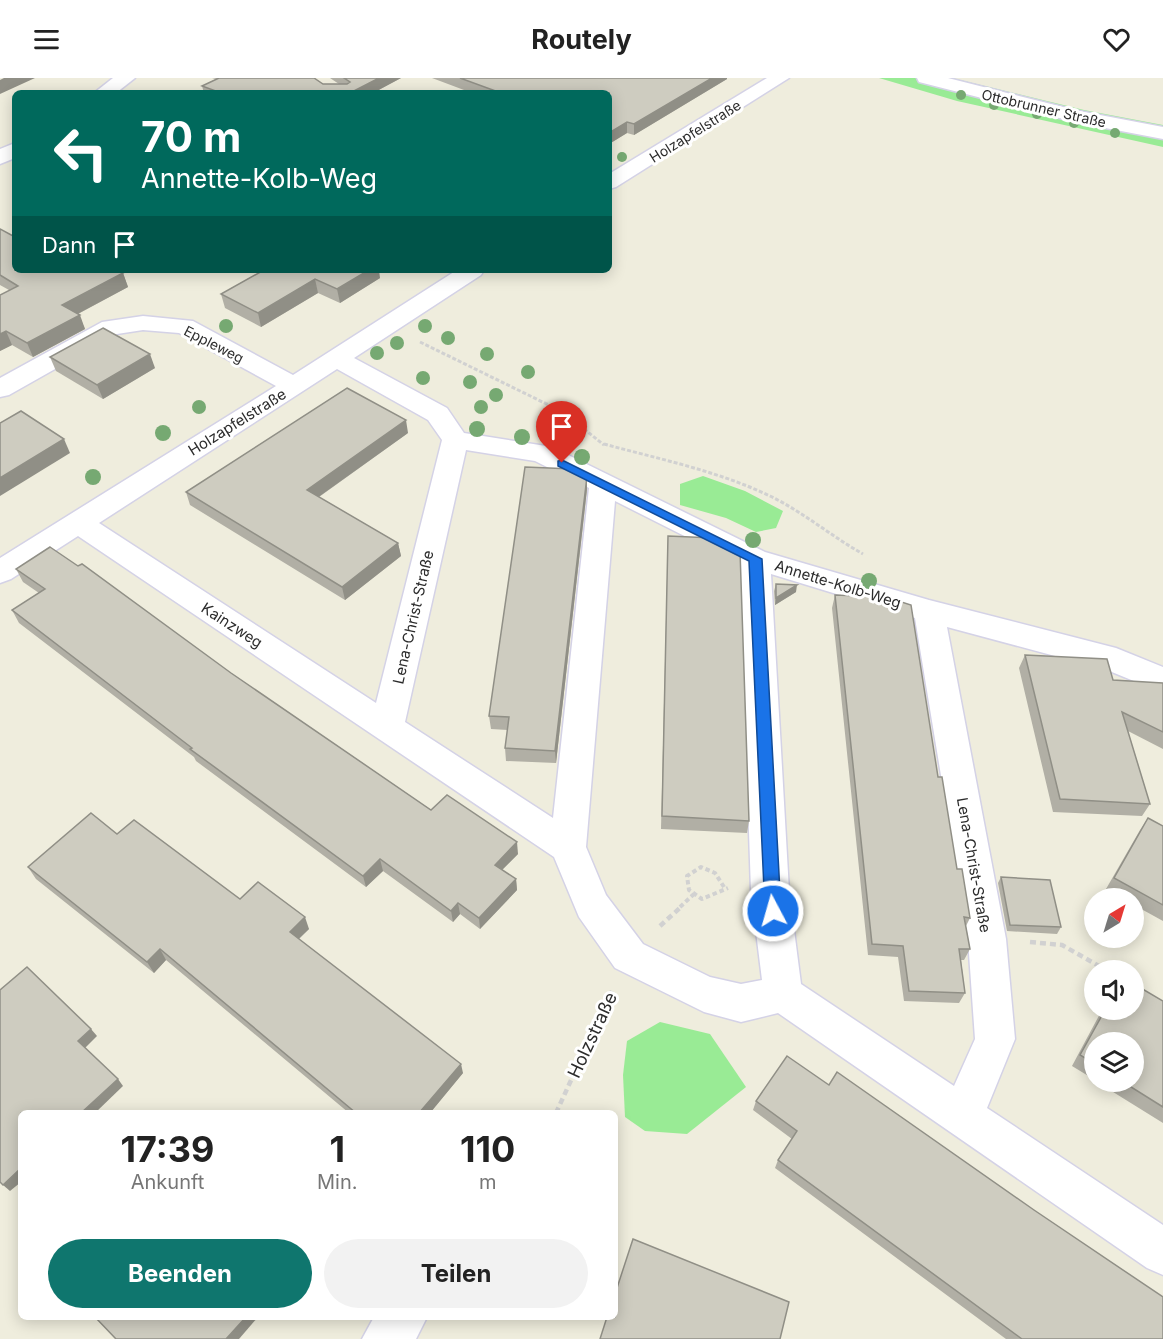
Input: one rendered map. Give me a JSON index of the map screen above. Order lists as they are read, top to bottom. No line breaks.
{"streets":{"street":["Ottobrunner Straße","Holzapfelstraße","Eppleweg","Annette-Kolb-Weg","Lena-Christ-Straße","Kainzweg"],"path":["Holzstraße"]},"crossings":[["Holzapfelstraße","Eppleweg"],["Holzapfelstraße","Kainzweg"],["Annette-Kolb-Weg","Lena-Christ-Straße"],["Lena-Christ-Straße","Kainzweg"]],"north":"top right","page":{"header":"Routely","turn":["70 m","Annette-Kolb-Weg"],"then":"Dann","eta":["17:39","Ankunft","1","Min.","110","m"],"buttons":["Beenden","Teilen"]}}
